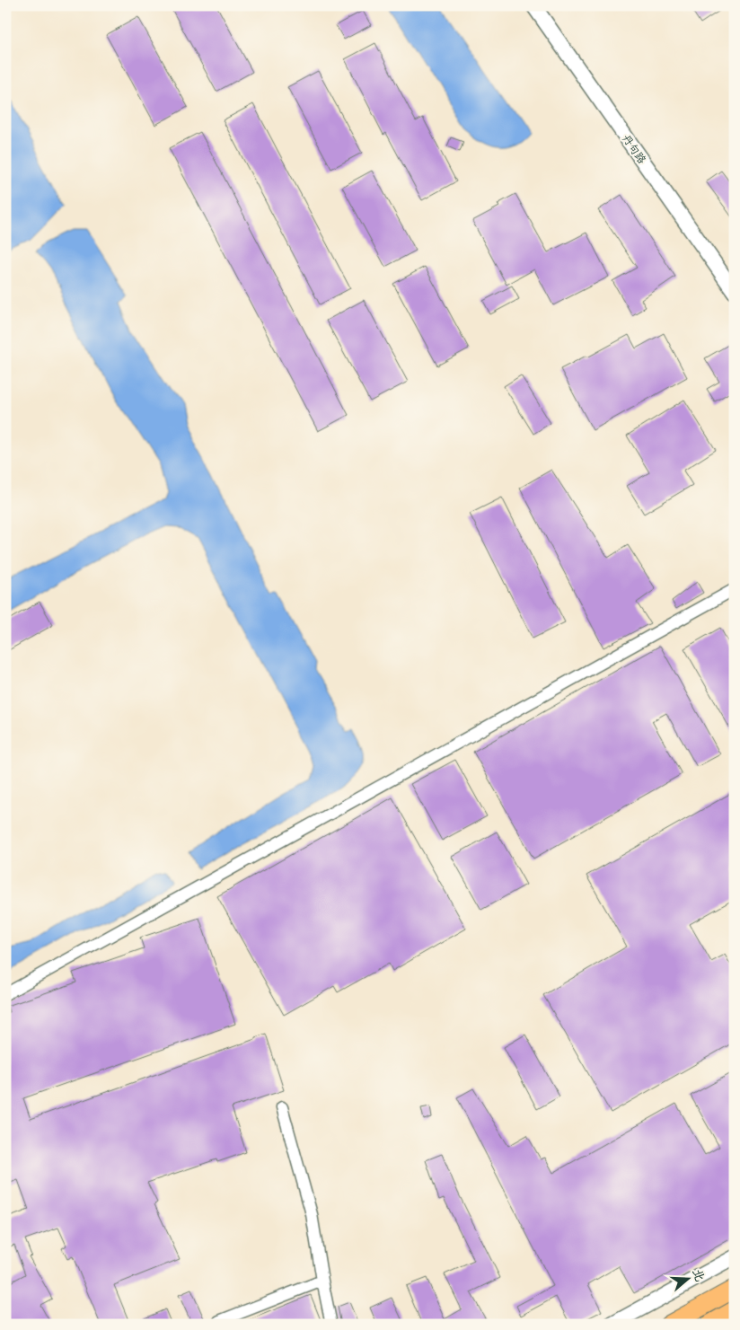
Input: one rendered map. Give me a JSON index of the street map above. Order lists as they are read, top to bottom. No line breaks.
{"streets":{"street":["丹句路"]},"north":"right"}
